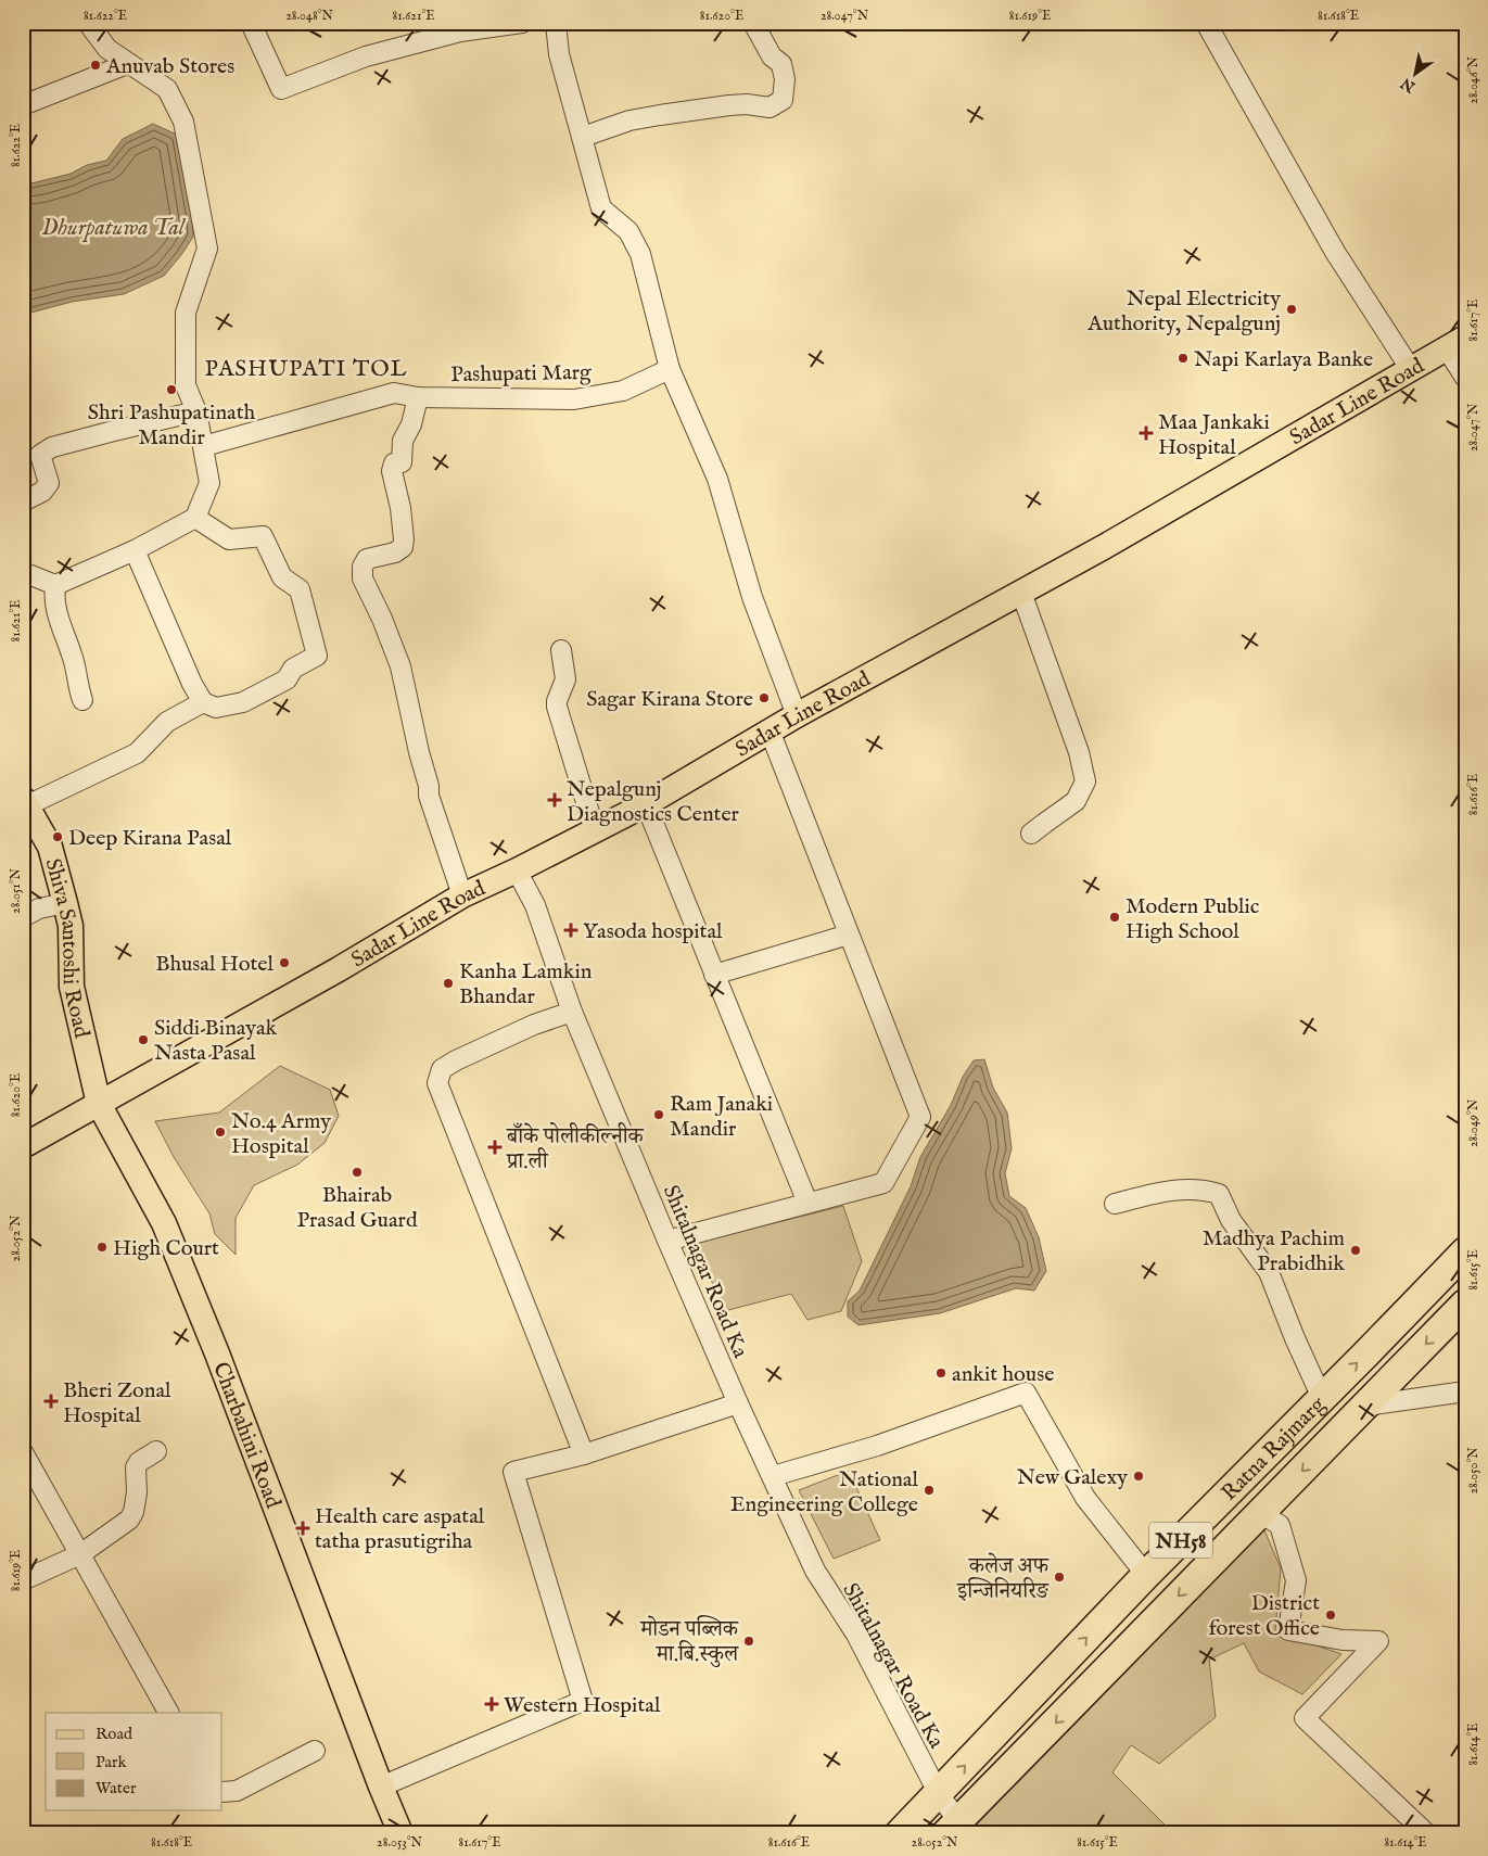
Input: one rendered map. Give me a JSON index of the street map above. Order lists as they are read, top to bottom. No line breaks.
{"streets":{"highway":["Ratna Rajmarg","NH58"],"main road":["Sadar Line Road","Shiva Santoshi Road","Charbahini Road"],"street":["Pashupati Marg","Shitalnagar Road Ka"]},"crossings":[["Sadar Line Road","Shiva Santoshi Road"],["Sadar Line Road","Shitalnagar Road Ka"],["Sadar Line Road","Charbahini Road"],["Shiva Santoshi Road","Charbahini Road"],["Shitalnagar Road Ka","Ratna Rajmarg"]],"districts":["PASHUPATI TOL"],"water":["Dhurpatuwa Tal"],"places":{"other":["Anuvab Stores","Nepal Electricity Authority, Nepalgunj","Napi Karlaya Banke","Shri Pashupatinath Mandir","Sagar Kirana Store","Deep Kirana Pasal","Modern Public High School","Bhusal Hotel","Kanha Lamkin Bhandar","Siddi Binayak Nasta Pasal","Ram Janaki Mandir","No.4 Army Hospital","Bhairab Prasad Guard","High Court","Madhya Pachim Prabidhik","ankit house","New Galexy","National Engineering College","कलेज अफ इन्जिनियरिङ","District forest Office","माेडन पब्लिक मा.बि.स्कुल"],"health":["Maa Jankaki Hospital","Nepalgunj Diagnostics Center","Yasoda hospital","बाँके पोलीकील्नीक प्रा.ली","Bheri Zonal Hospital","Health care aspatal tatha prasutigriha","Western Hospital"]},"legend":["Road","Park","Water"],"north":"bottom left","coordinates":["81.622°E","28.048°N","81.621°E","81.620°E","28.047°N","81.619°E","81.618°E","28.046°N","81.617°E","81.616°E","28.051°N","28.049°N","28.052°N","81.615°E","28.050°N","81.614°E","28.053°N"]}
